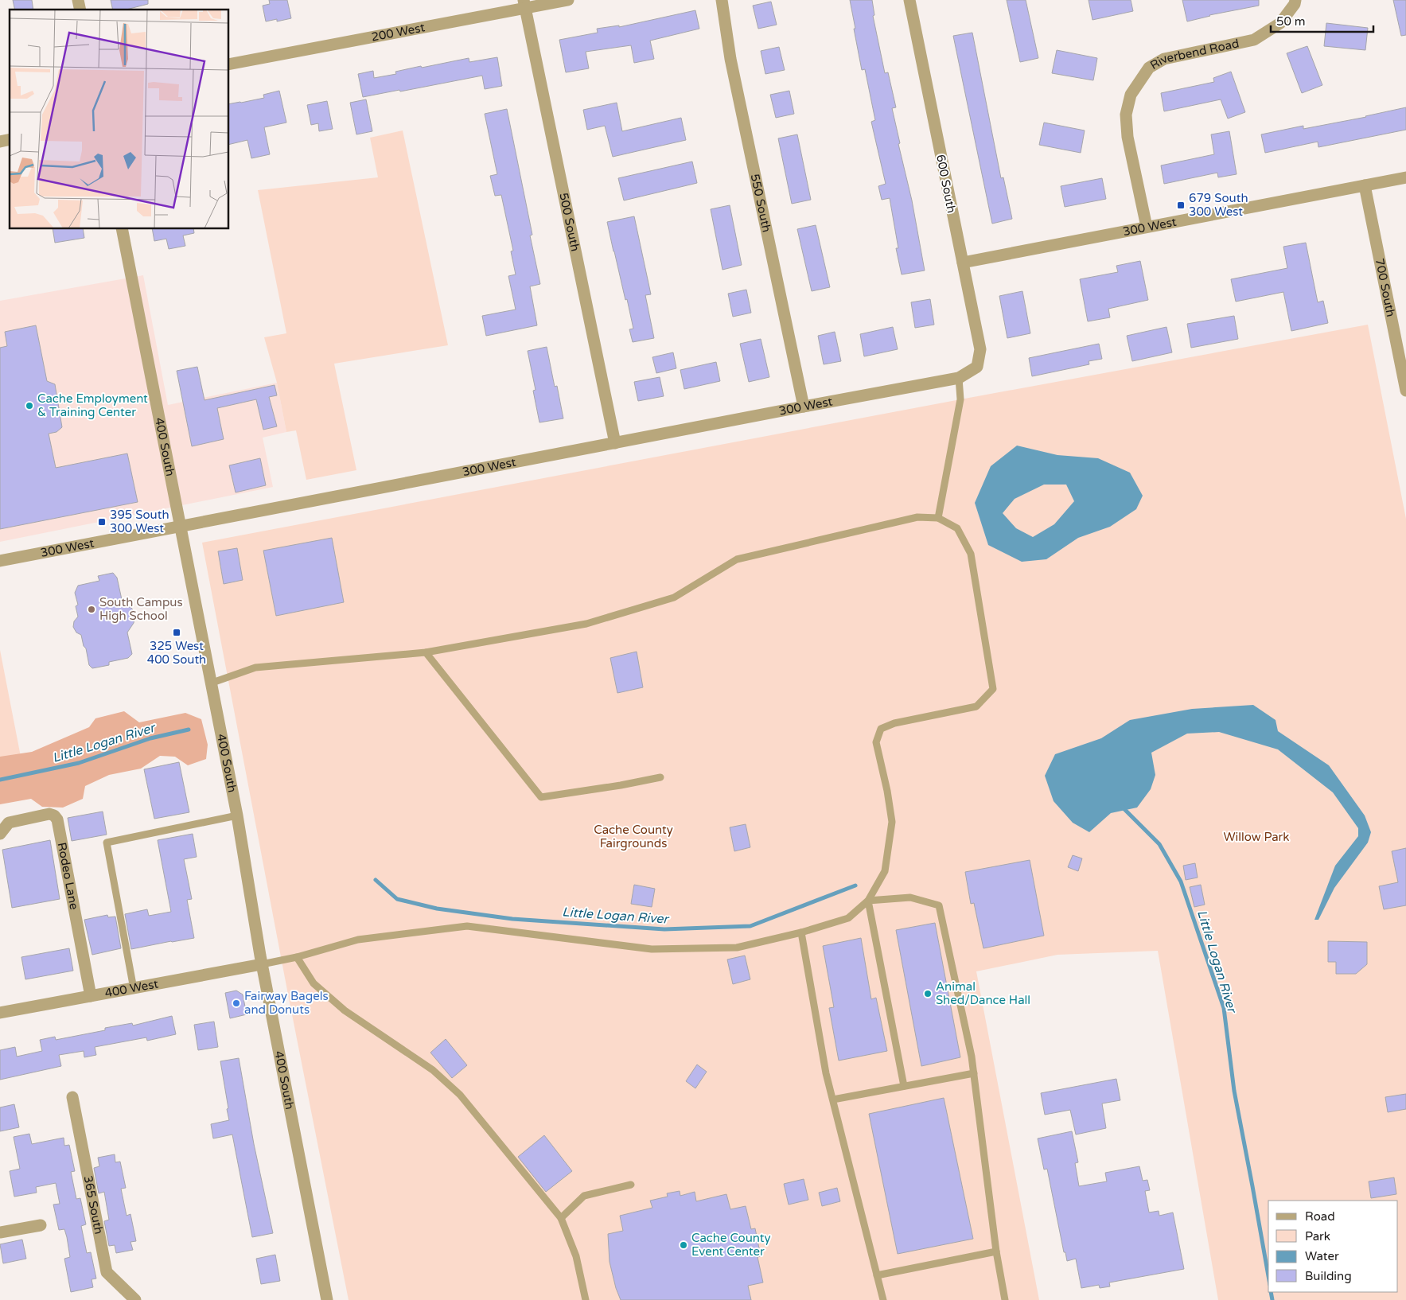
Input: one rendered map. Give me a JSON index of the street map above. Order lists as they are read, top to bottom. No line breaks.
{"streets":{"street":["200 West","Riverbend Road","600 South","550 South","500 South","300 West","700 South","400 South","Rodeo Lane","400 West","365 South"]},"crossings":[["200 West","500 South"],["Riverbend Road","300 West"],["600 South","300 West"],["550 South","300 West"],["500 South","300 West"],["300 West","700 South"],["300 West","400 South"],["400 South","400 West"],["Rodeo Lane","400 West"]],"water":["Little Logan River"],"parks":["Cache County Fairgrounds","Willow Park"],"places":{"transit":["679 South 300 West","395 South 300 West","325 West 400 South"],"other":["Cache Employment & Training Center","South Campus High School","Animal Shed/Dance Hall","Fairway Bagels and Donuts","Cache County Event Center"]},"legend":["Road","Park","Water","Building"],"scale_bar":"50 m"}
